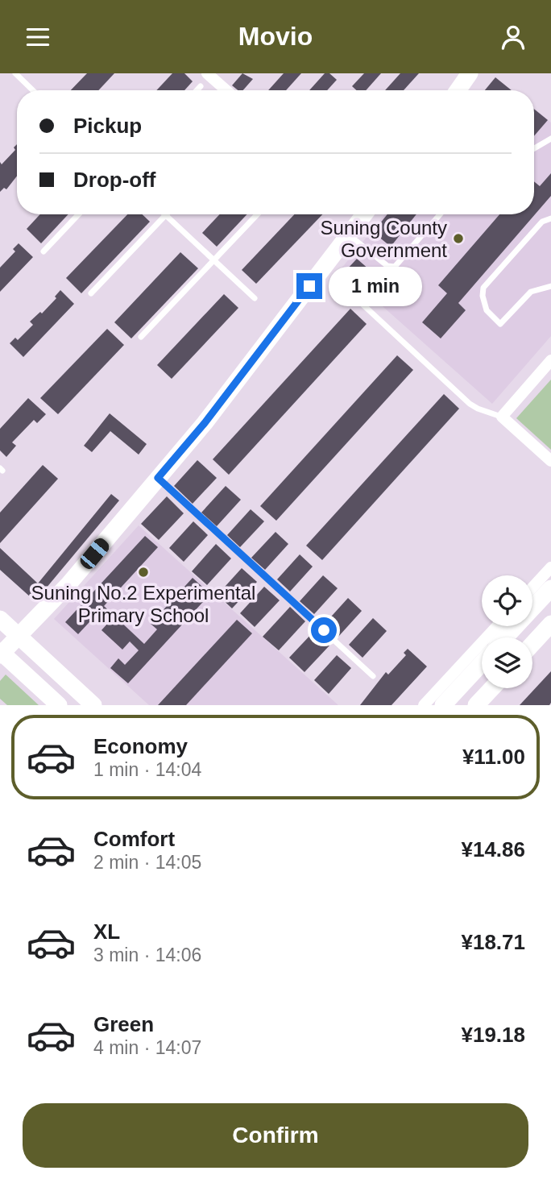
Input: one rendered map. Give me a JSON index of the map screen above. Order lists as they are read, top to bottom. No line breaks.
{"places":["Suning County Government","Suning No.2 Experimental Primary School"],"page":{"header":"Movio","banner":["Pickup","Drop-off"],"bubble":"1 min","list":[{"name":"Economy","note":"1 min · 14:04","value":"¥11.00"},{"name":"Comfort","note":"2 min · 14:05","value":"¥14.86"},{"name":"XL","note":"3 min · 14:06","value":"¥18.71"},{"name":"Green","note":"4 min · 14:07","value":"¥19.18"}],"buttons":"Confirm"}}
